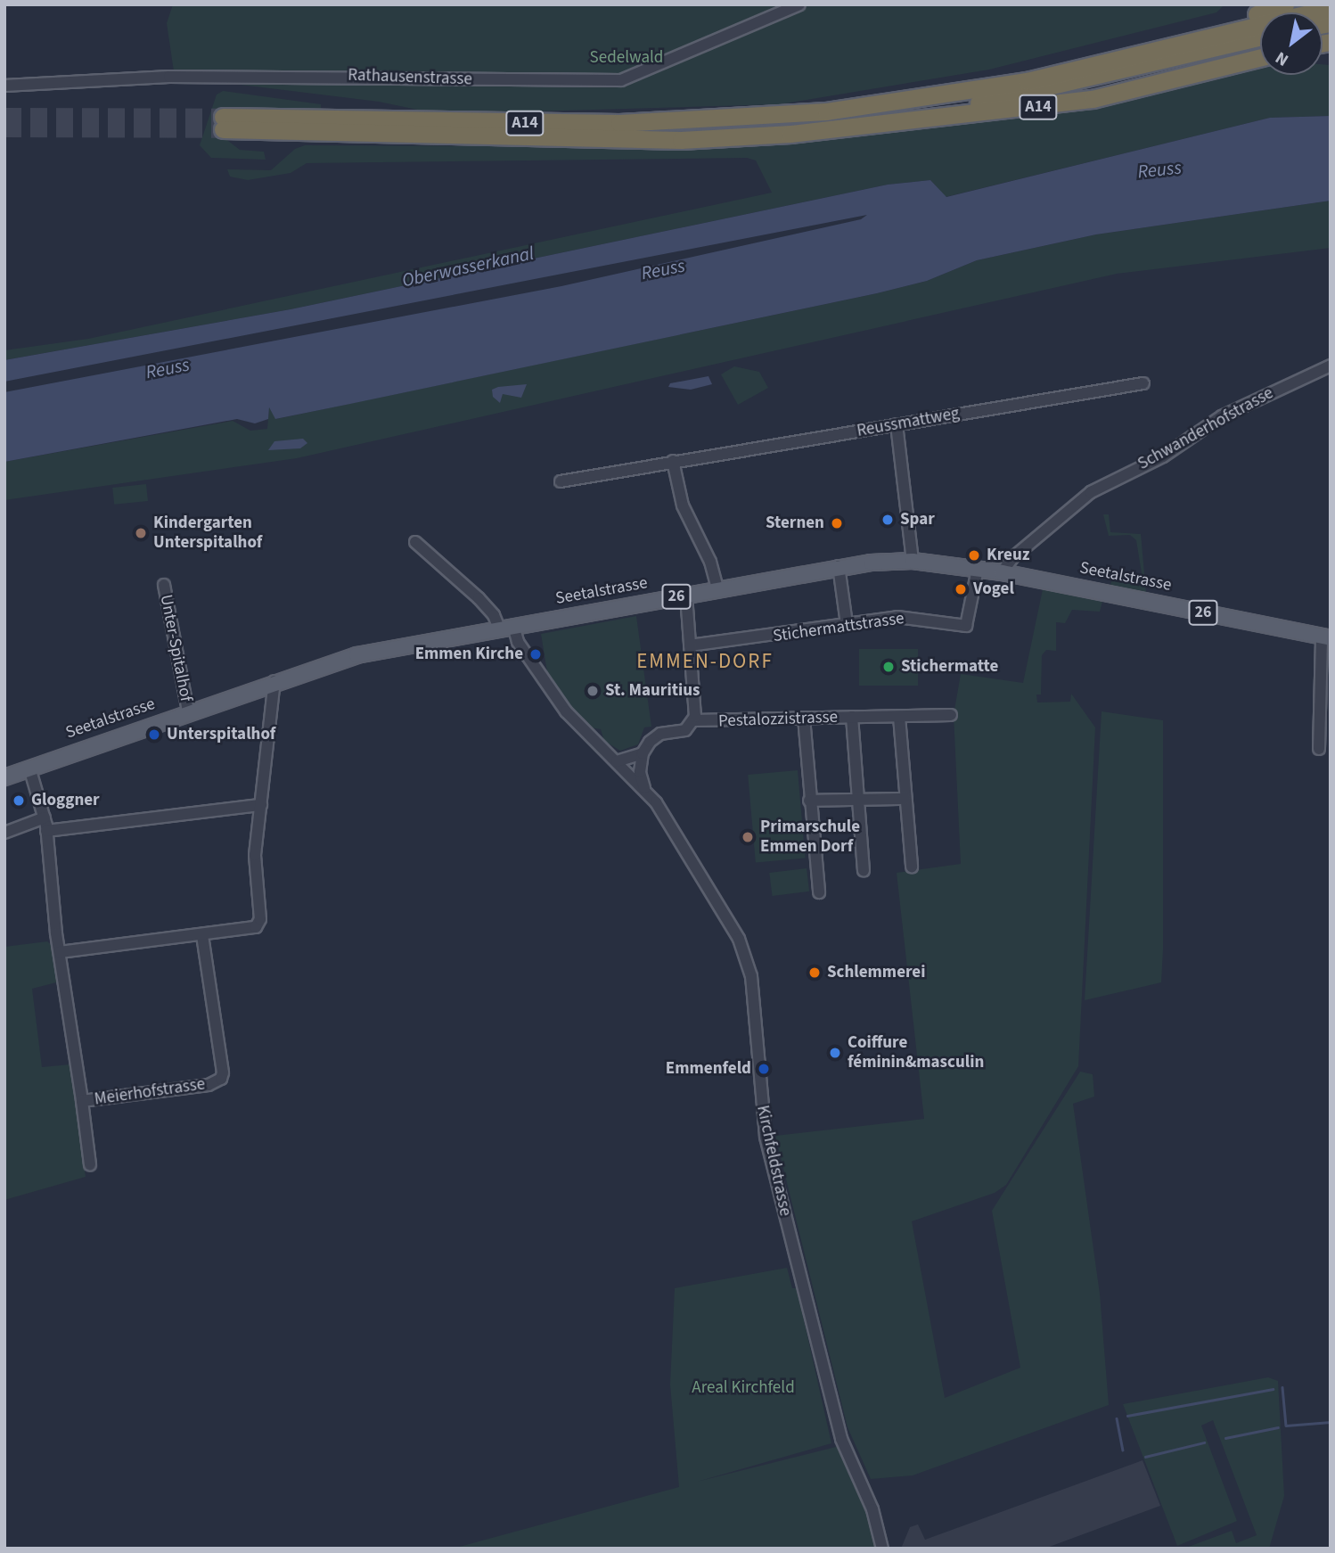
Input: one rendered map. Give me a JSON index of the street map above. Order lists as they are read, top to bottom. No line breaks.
{"streets":{"highway":["A14"],"main road":["Seetalstrasse","26"],"street":["Rathausenstrasse","Reussmattweg","Schwanderhofstrasse","Stichermattstrasse","Unter-Spitalhof","Pestalozzistrasse","Meierhofstrasse","Kirchfeldstrasse"]},"crossings":[["Schwanderhofstrasse","Seetalstrasse"],["Seetalstrasse","Stichermattstrasse"],["Seetalstrasse","Unter-Spitalhof"],["Seetalstrasse","Pestalozzistrasse"],["Seetalstrasse","Meierhofstrasse"],["Seetalstrasse","Kirchfeldstrasse"],["Stichermattstrasse","Pestalozzistrasse"]],"districts":["EMMEN-DORF"],"water":["Reuss","Oberwasserkanal"],"parks":["Sedelwald","Areal Kirchfeld"],"places":["Spar","Sternen","Kindergarten Unterspitalhof","Kreuz","Vogel","Emmen Kirche","Stichermatte","St. Mauritius","Unterspitalhof","Gloggner","Primarschule Emmen Dorf","Schlemmerei","Coiffure féminin&masculin","Emmenfeld"],"north":"bottom left"}
